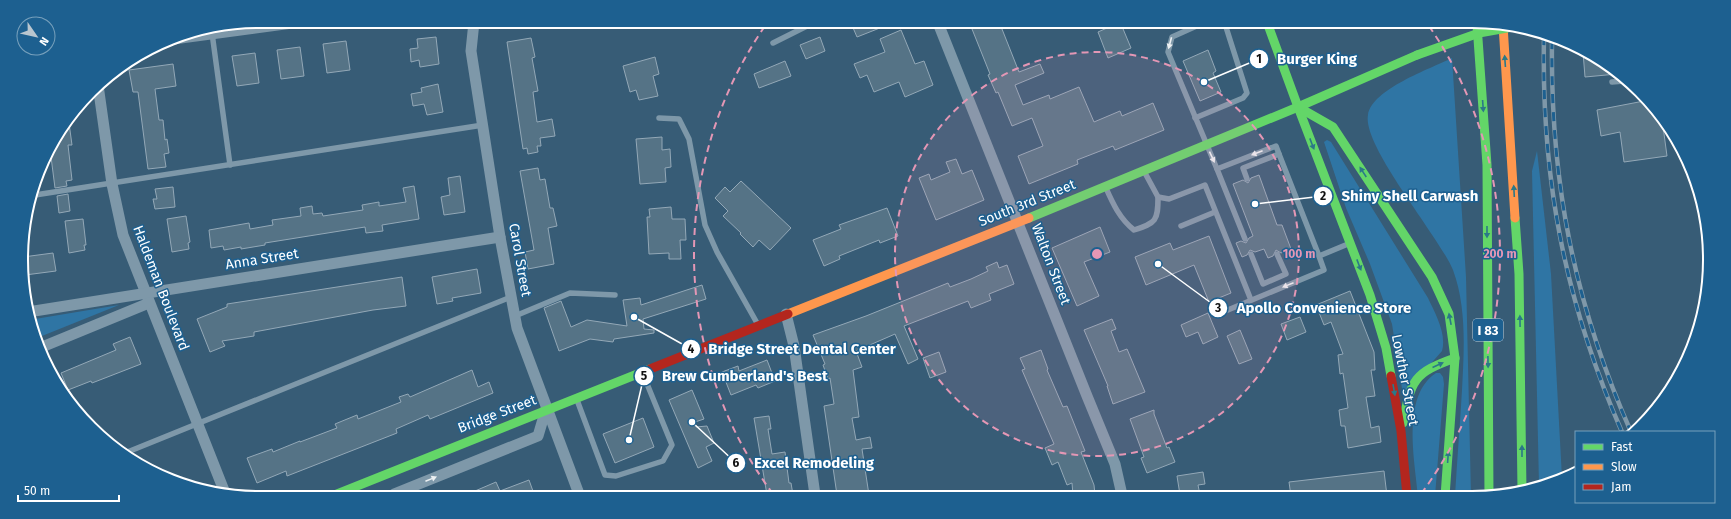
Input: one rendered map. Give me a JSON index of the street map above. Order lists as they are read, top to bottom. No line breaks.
{"streets":{"main road":["South 3rd Street","I 83","Lowther Street","Bridge Street"],"street":["Anna Street","Carol Street","Walton Street","Haldeman Boulevard"]},"crossings":[["South 3rd Street","Carol Street"],["South 3rd Street","Walton Street"],["South 3rd Street","Lowther Street"],["South 3rd Street","Bridge Street"],["Anna Street","Carol Street"],["Anna Street","Haldeman Boulevard"],["Carol Street","Bridge Street"]],"places":["Burger King","Shiny Shell Carwash","Apollo Convenience Store","Bridge Street Dental Center","Excel Remodeling","Brew Cumberland's Best"],"legend":["Fast","Slow","Jam"],"scale_bar":"50 m","north":"bottom right","rings":["100 m","200 m"]}
